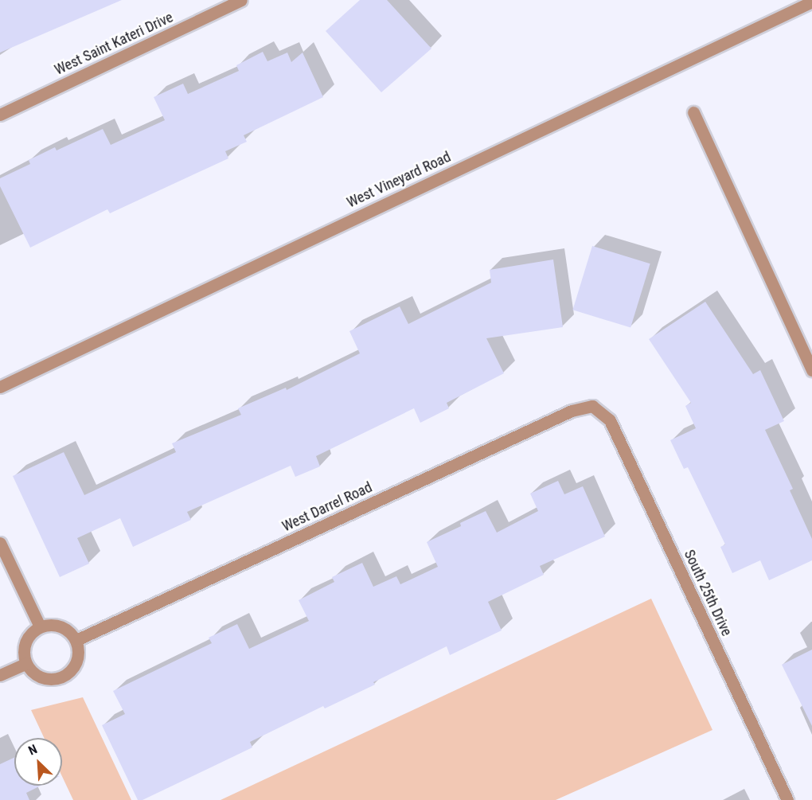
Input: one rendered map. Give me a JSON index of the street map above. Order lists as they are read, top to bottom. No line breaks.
{"streets":{"street":["West Saint Kateri Drive","West Vineyard Road","West Darrel Road","South 25th Drive"]},"crossings":[["West Darrel Road","South 25th Drive"]],"north":"top left"}
